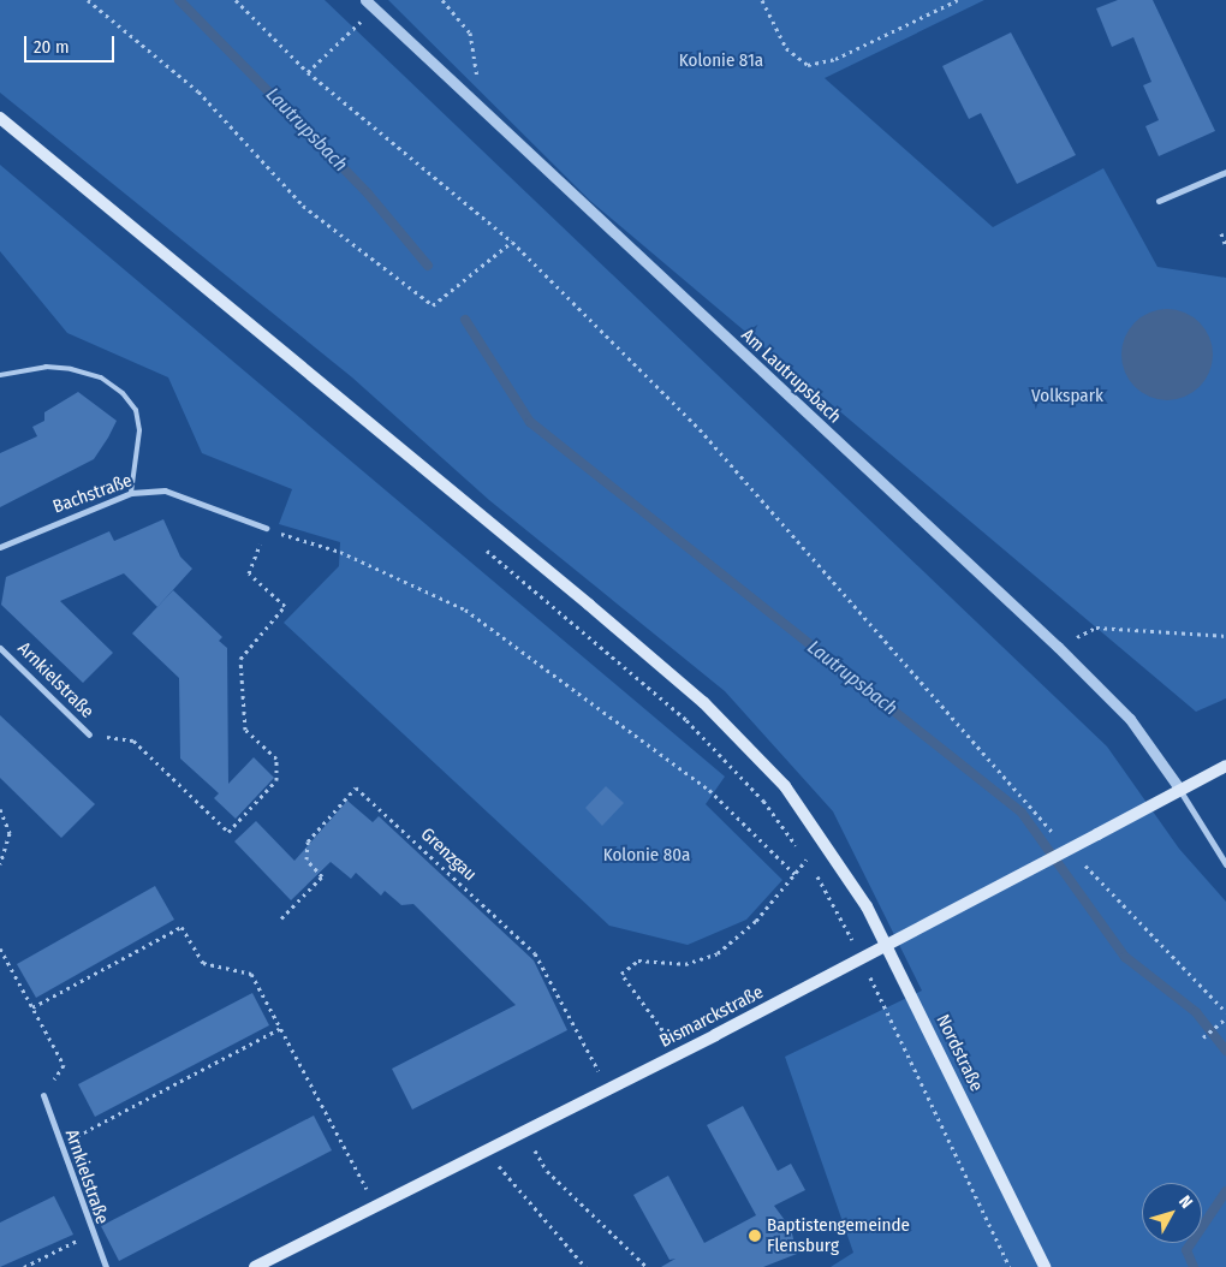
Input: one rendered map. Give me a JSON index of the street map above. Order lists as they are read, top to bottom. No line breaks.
{"streets":{"main road":["Bismarckstraße","Nordstraße"],"street":["Am Lautrupsbach","Bachstraße","Arnkielstraße"],"path":["Grenzgau"]},"crossings":[["Am Lautrupsbach","Bismarckstraße"],["Grenzgau","Bismarckstraße"]],"water":["Lautrupsbach"],"parks":["Kolonie 81a","Volkspark","Kolonie 80a"],"places":["Baptistengemeinde Flensburg"],"scale_bar":"20 m","north":"top right"}
